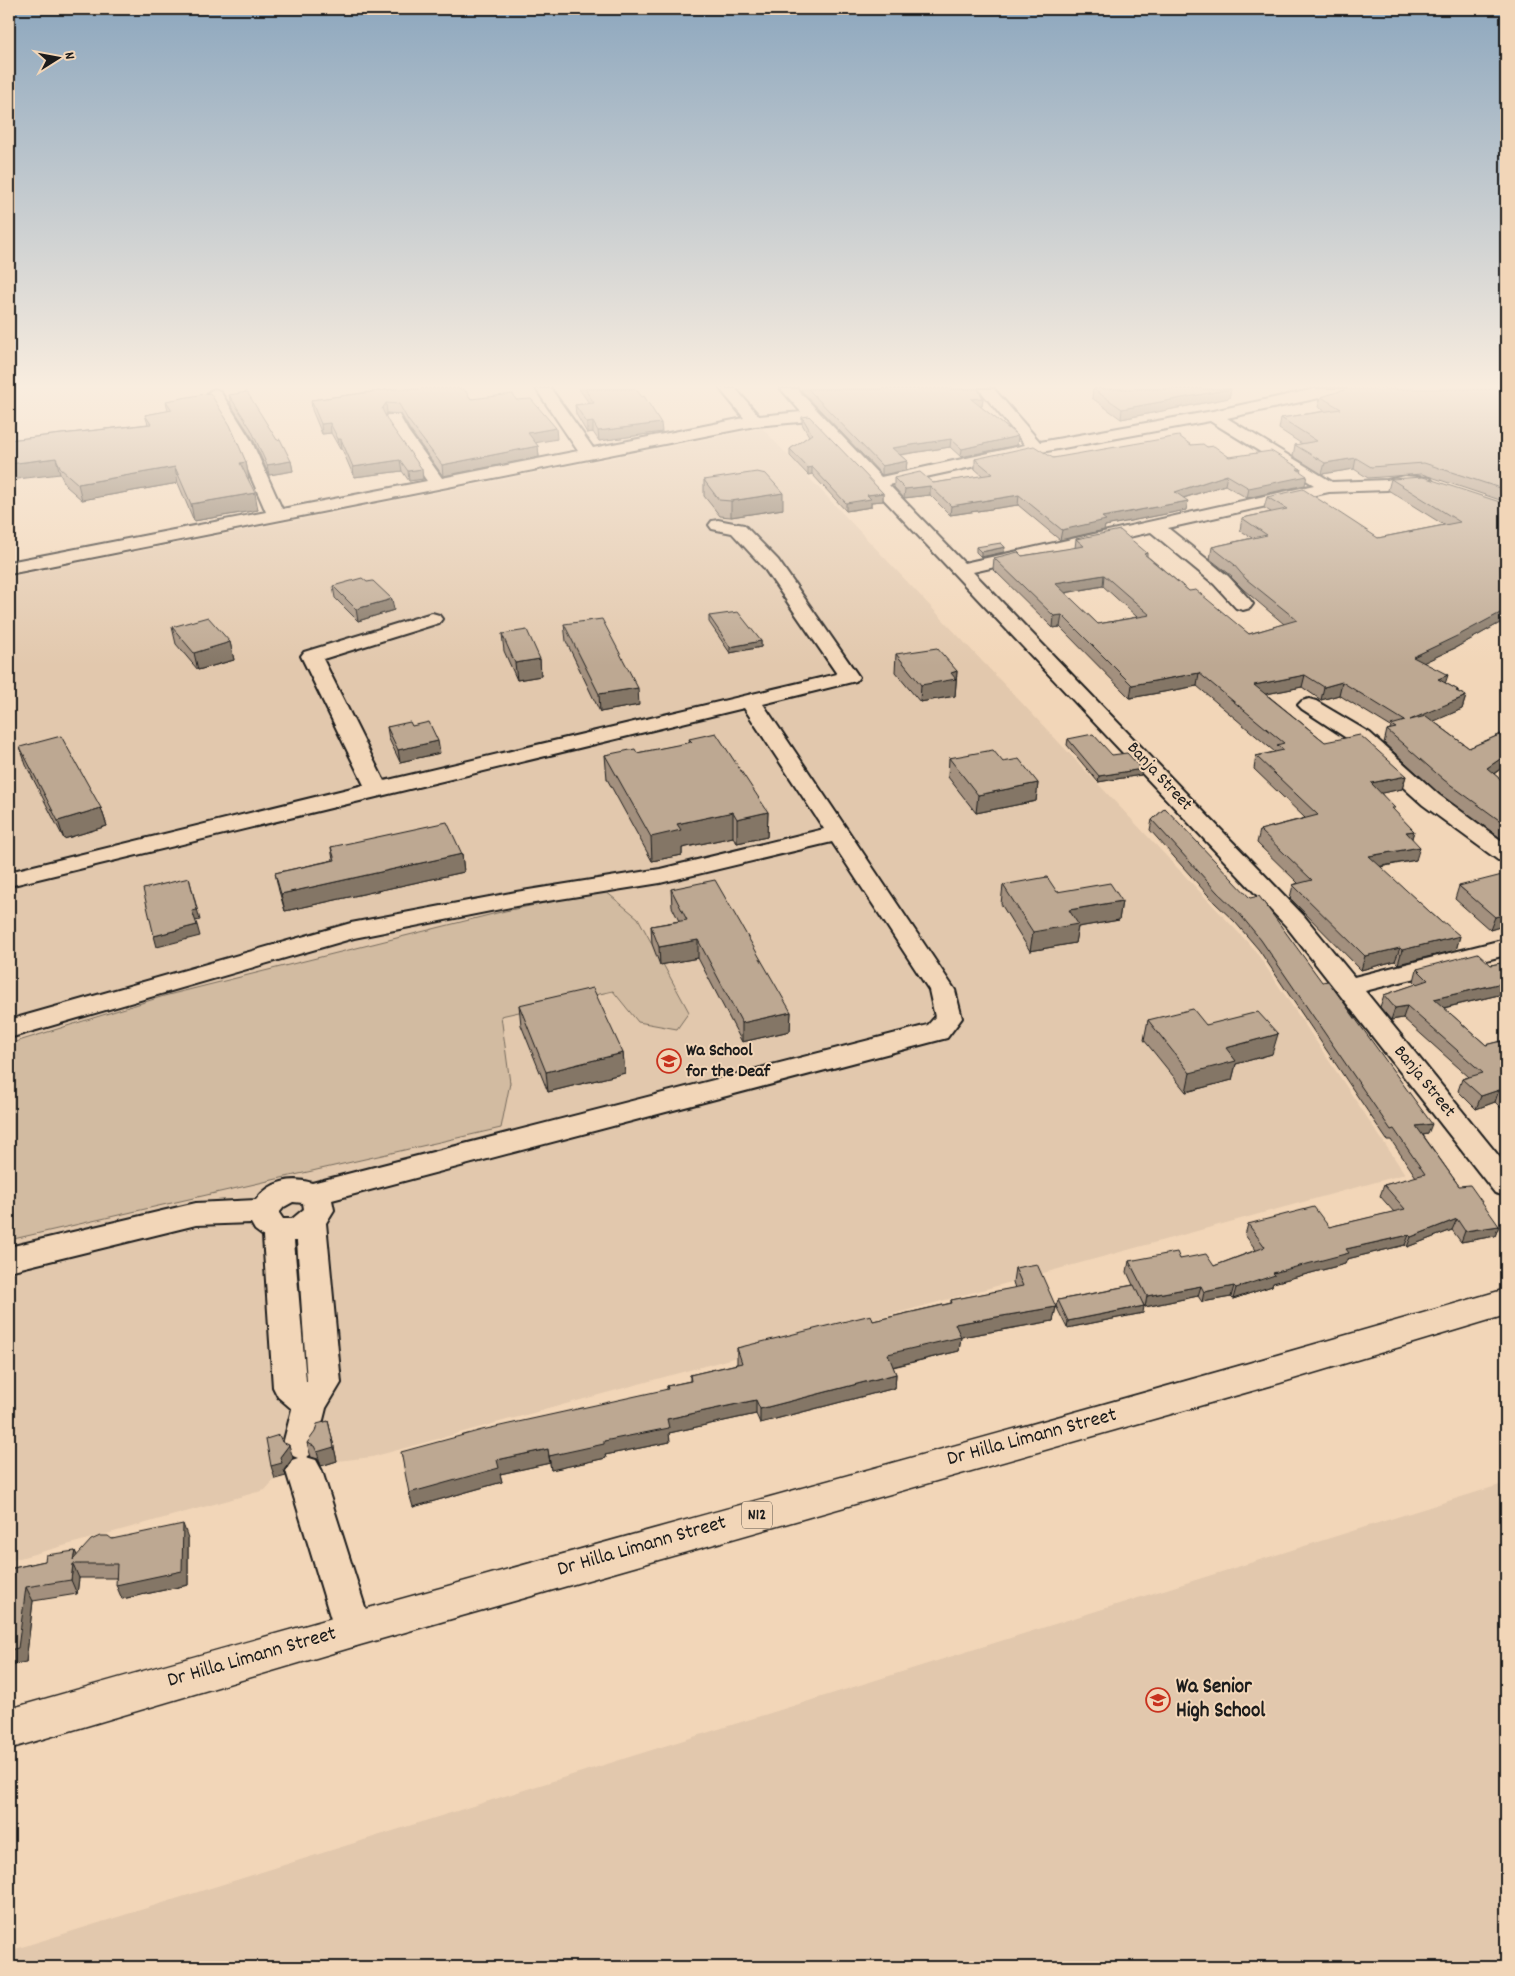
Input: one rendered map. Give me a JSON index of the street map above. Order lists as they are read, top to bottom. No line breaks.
{"streets":{"highway":["Dr Hilla Limann Street","N12"],"street":["Banja Street"]},"places":{"school or university":["Wa School for the Deaf","Wa Senior High School"]},"north":"right"}
